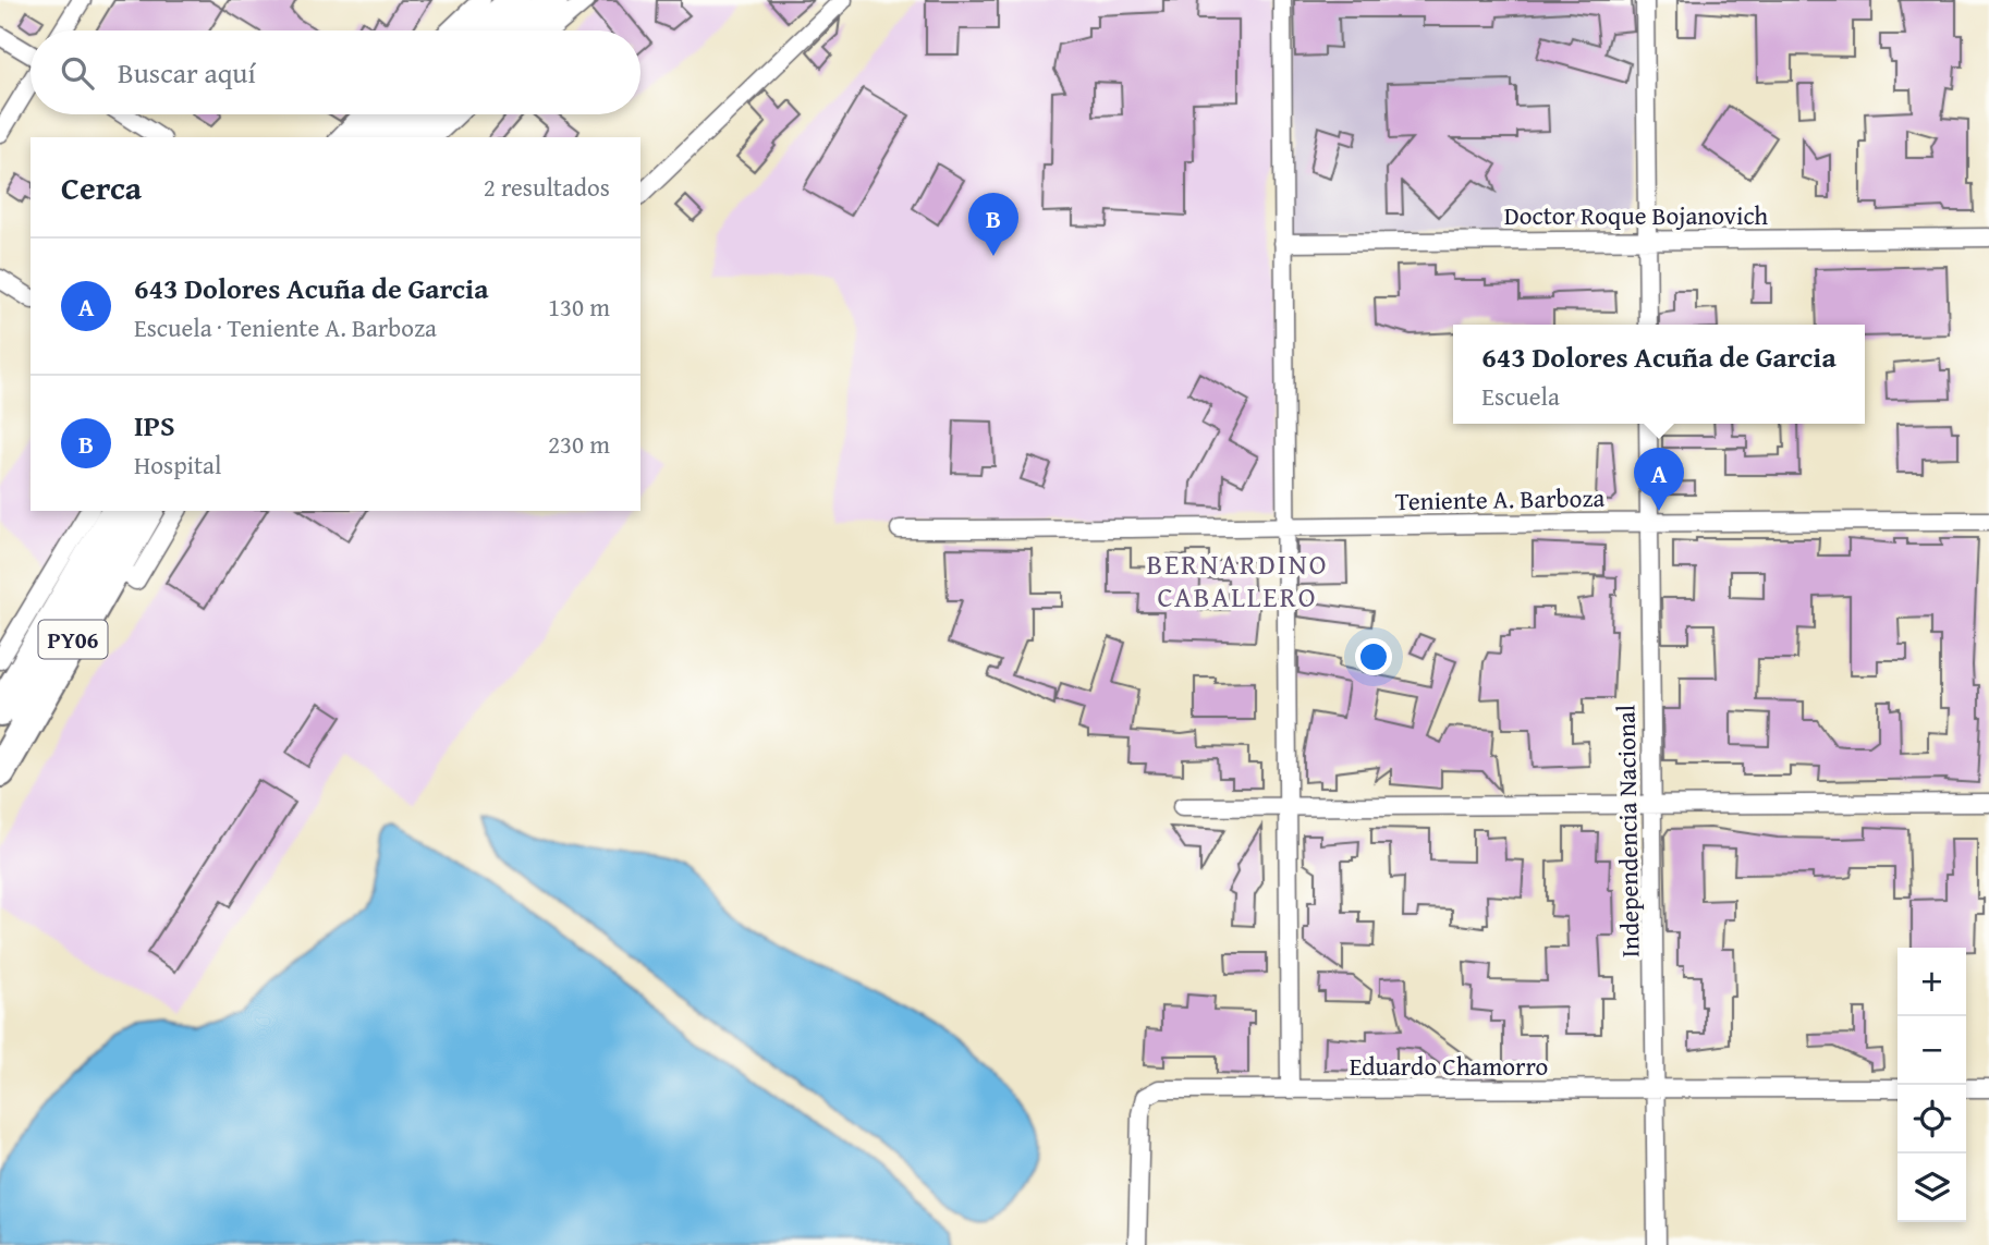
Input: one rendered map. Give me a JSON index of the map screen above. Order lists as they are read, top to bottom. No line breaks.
{"streets":{"highway":["PY06"],"street":["Doctor Roque Bojanovich","Teniente A. Barboza","Independencia Nacional","Eduardo Chamorro"]},"crossings":[["Teniente A. Barboza","Independencia Nacional"],["Independencia Nacional","Eduardo Chamorro"]],"districts":["BERNARDINO CABALLERO"],"page":{"search":"Buscar aquí","heading":["Cerca","2 resultados"],"pins":["B","A"],"list":[{"mark":"A","name":"643 Dolores Acuña de Garcia","note":"Escuela · Teniente A. Barboza","value":"130 m"},{"mark":"B","name":"IPS","note":"Hospital","value":"230 m"}],"popup":["643 Dolores Acuña de Garcia","Escuela"],"map_buttons":["+","−"]}}
